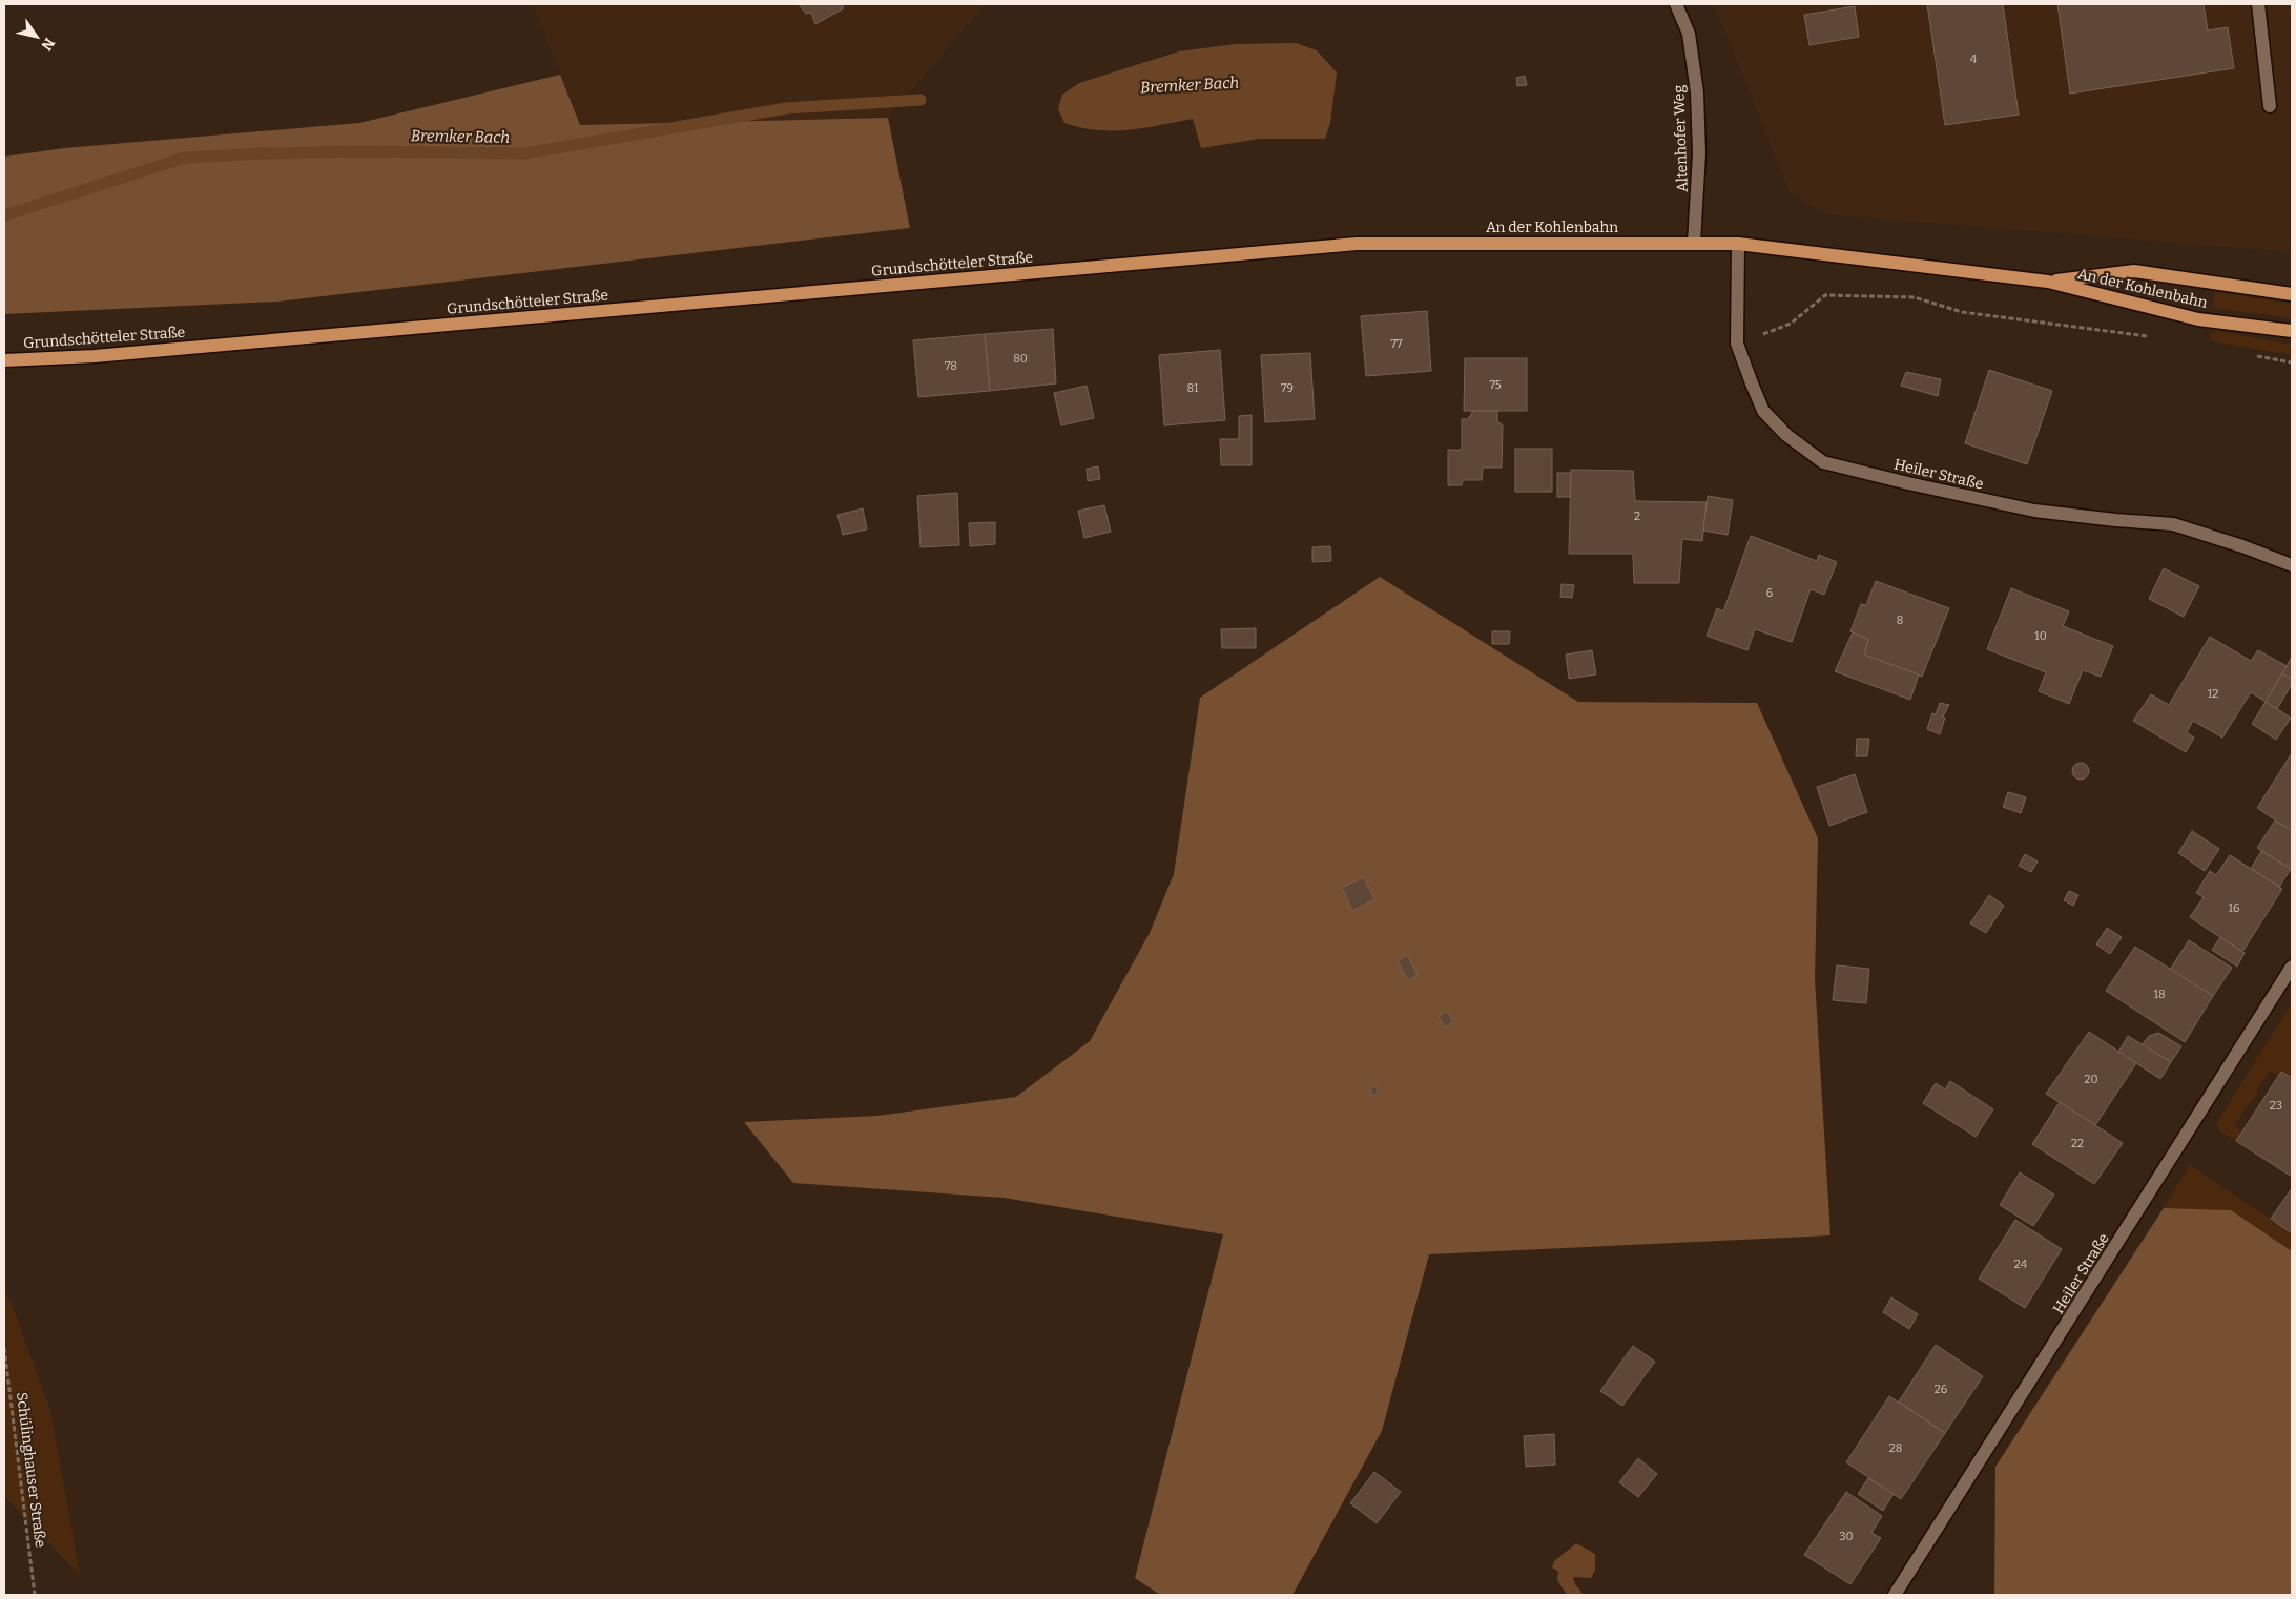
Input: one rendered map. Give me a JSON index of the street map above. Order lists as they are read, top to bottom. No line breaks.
{"streets":{"main road":["An der Kohlenbahn","Grundschötteler Straße"],"street":["Altenhofer Weg","Heiler Straße"],"path":["Schülinghauser Straße"]},"crossings":[["Altenhofer Weg","An der Kohlenbahn"],["An der Kohlenbahn","Grundschötteler Straße"],["An der Kohlenbahn","Heiler Straße"]],"water":["Bremker Bach"],"house_numbers":["4","77","80","78","75","81","79","2","6","8","10","12","16","18","20","23","22","24","26","28","30"],"north":"bottom right"}
